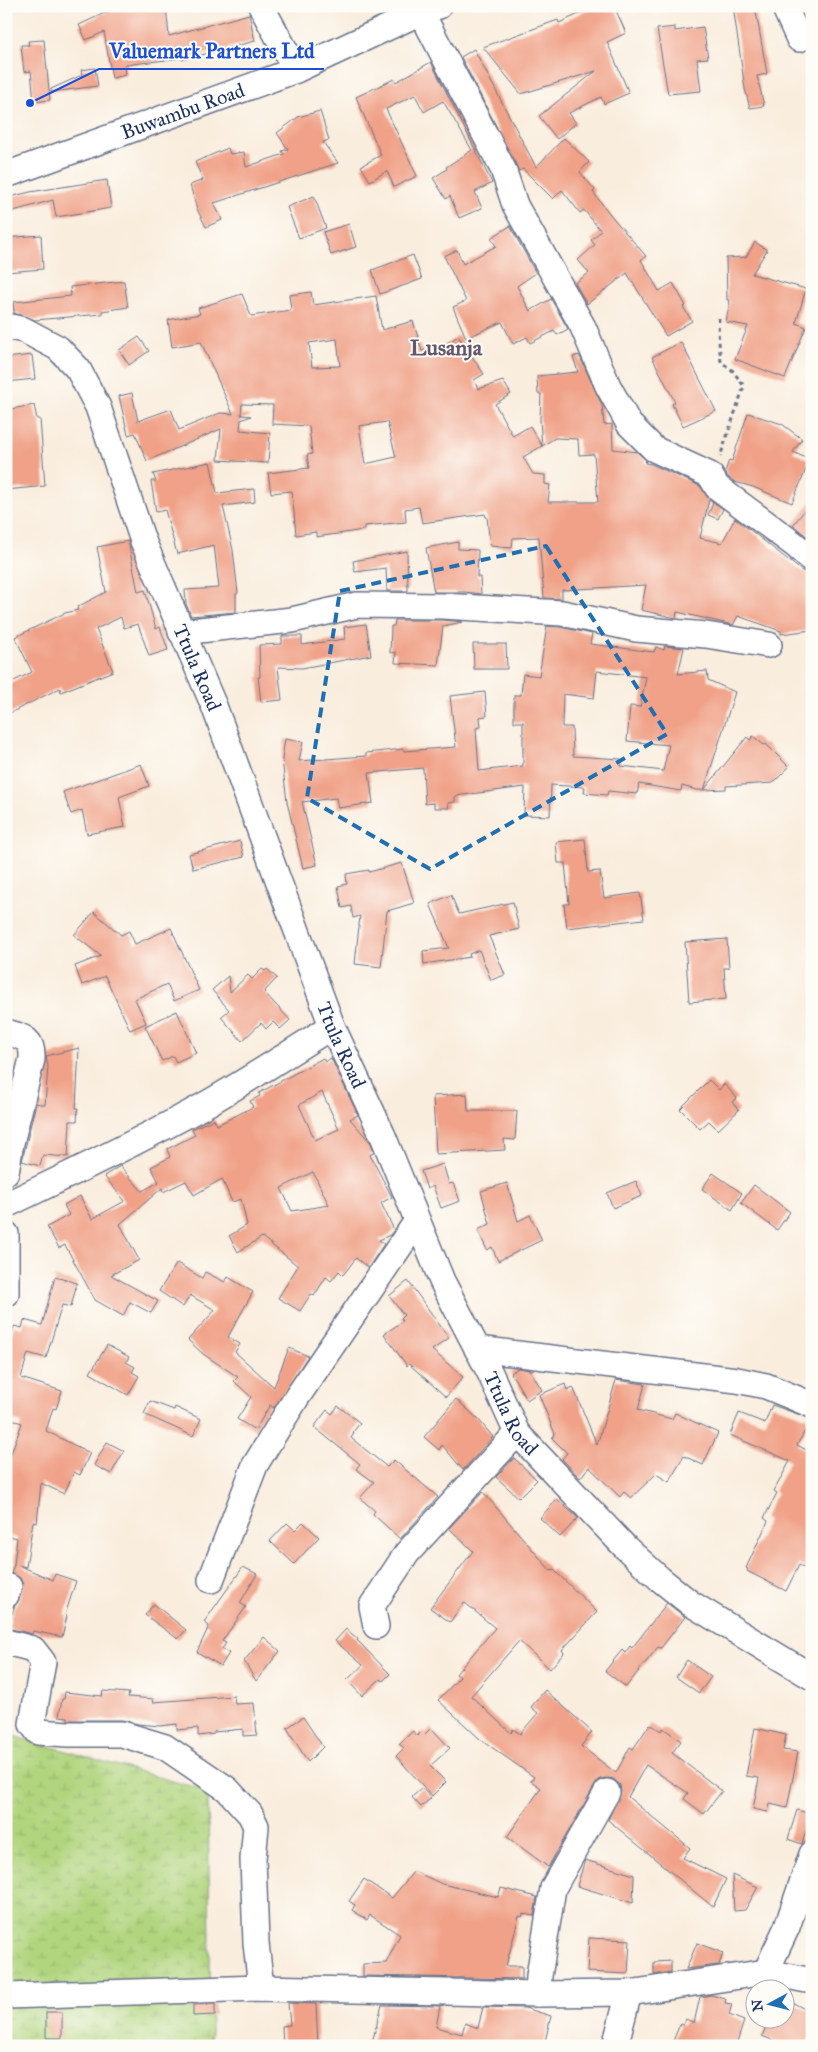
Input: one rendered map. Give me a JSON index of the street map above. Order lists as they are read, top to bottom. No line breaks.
{"streets":{"street":["Buwambu Road","Ttula Road"]},"districts":["Lusanja"],"places":["Valuemark Partners Ltd"],"north":"left"}
